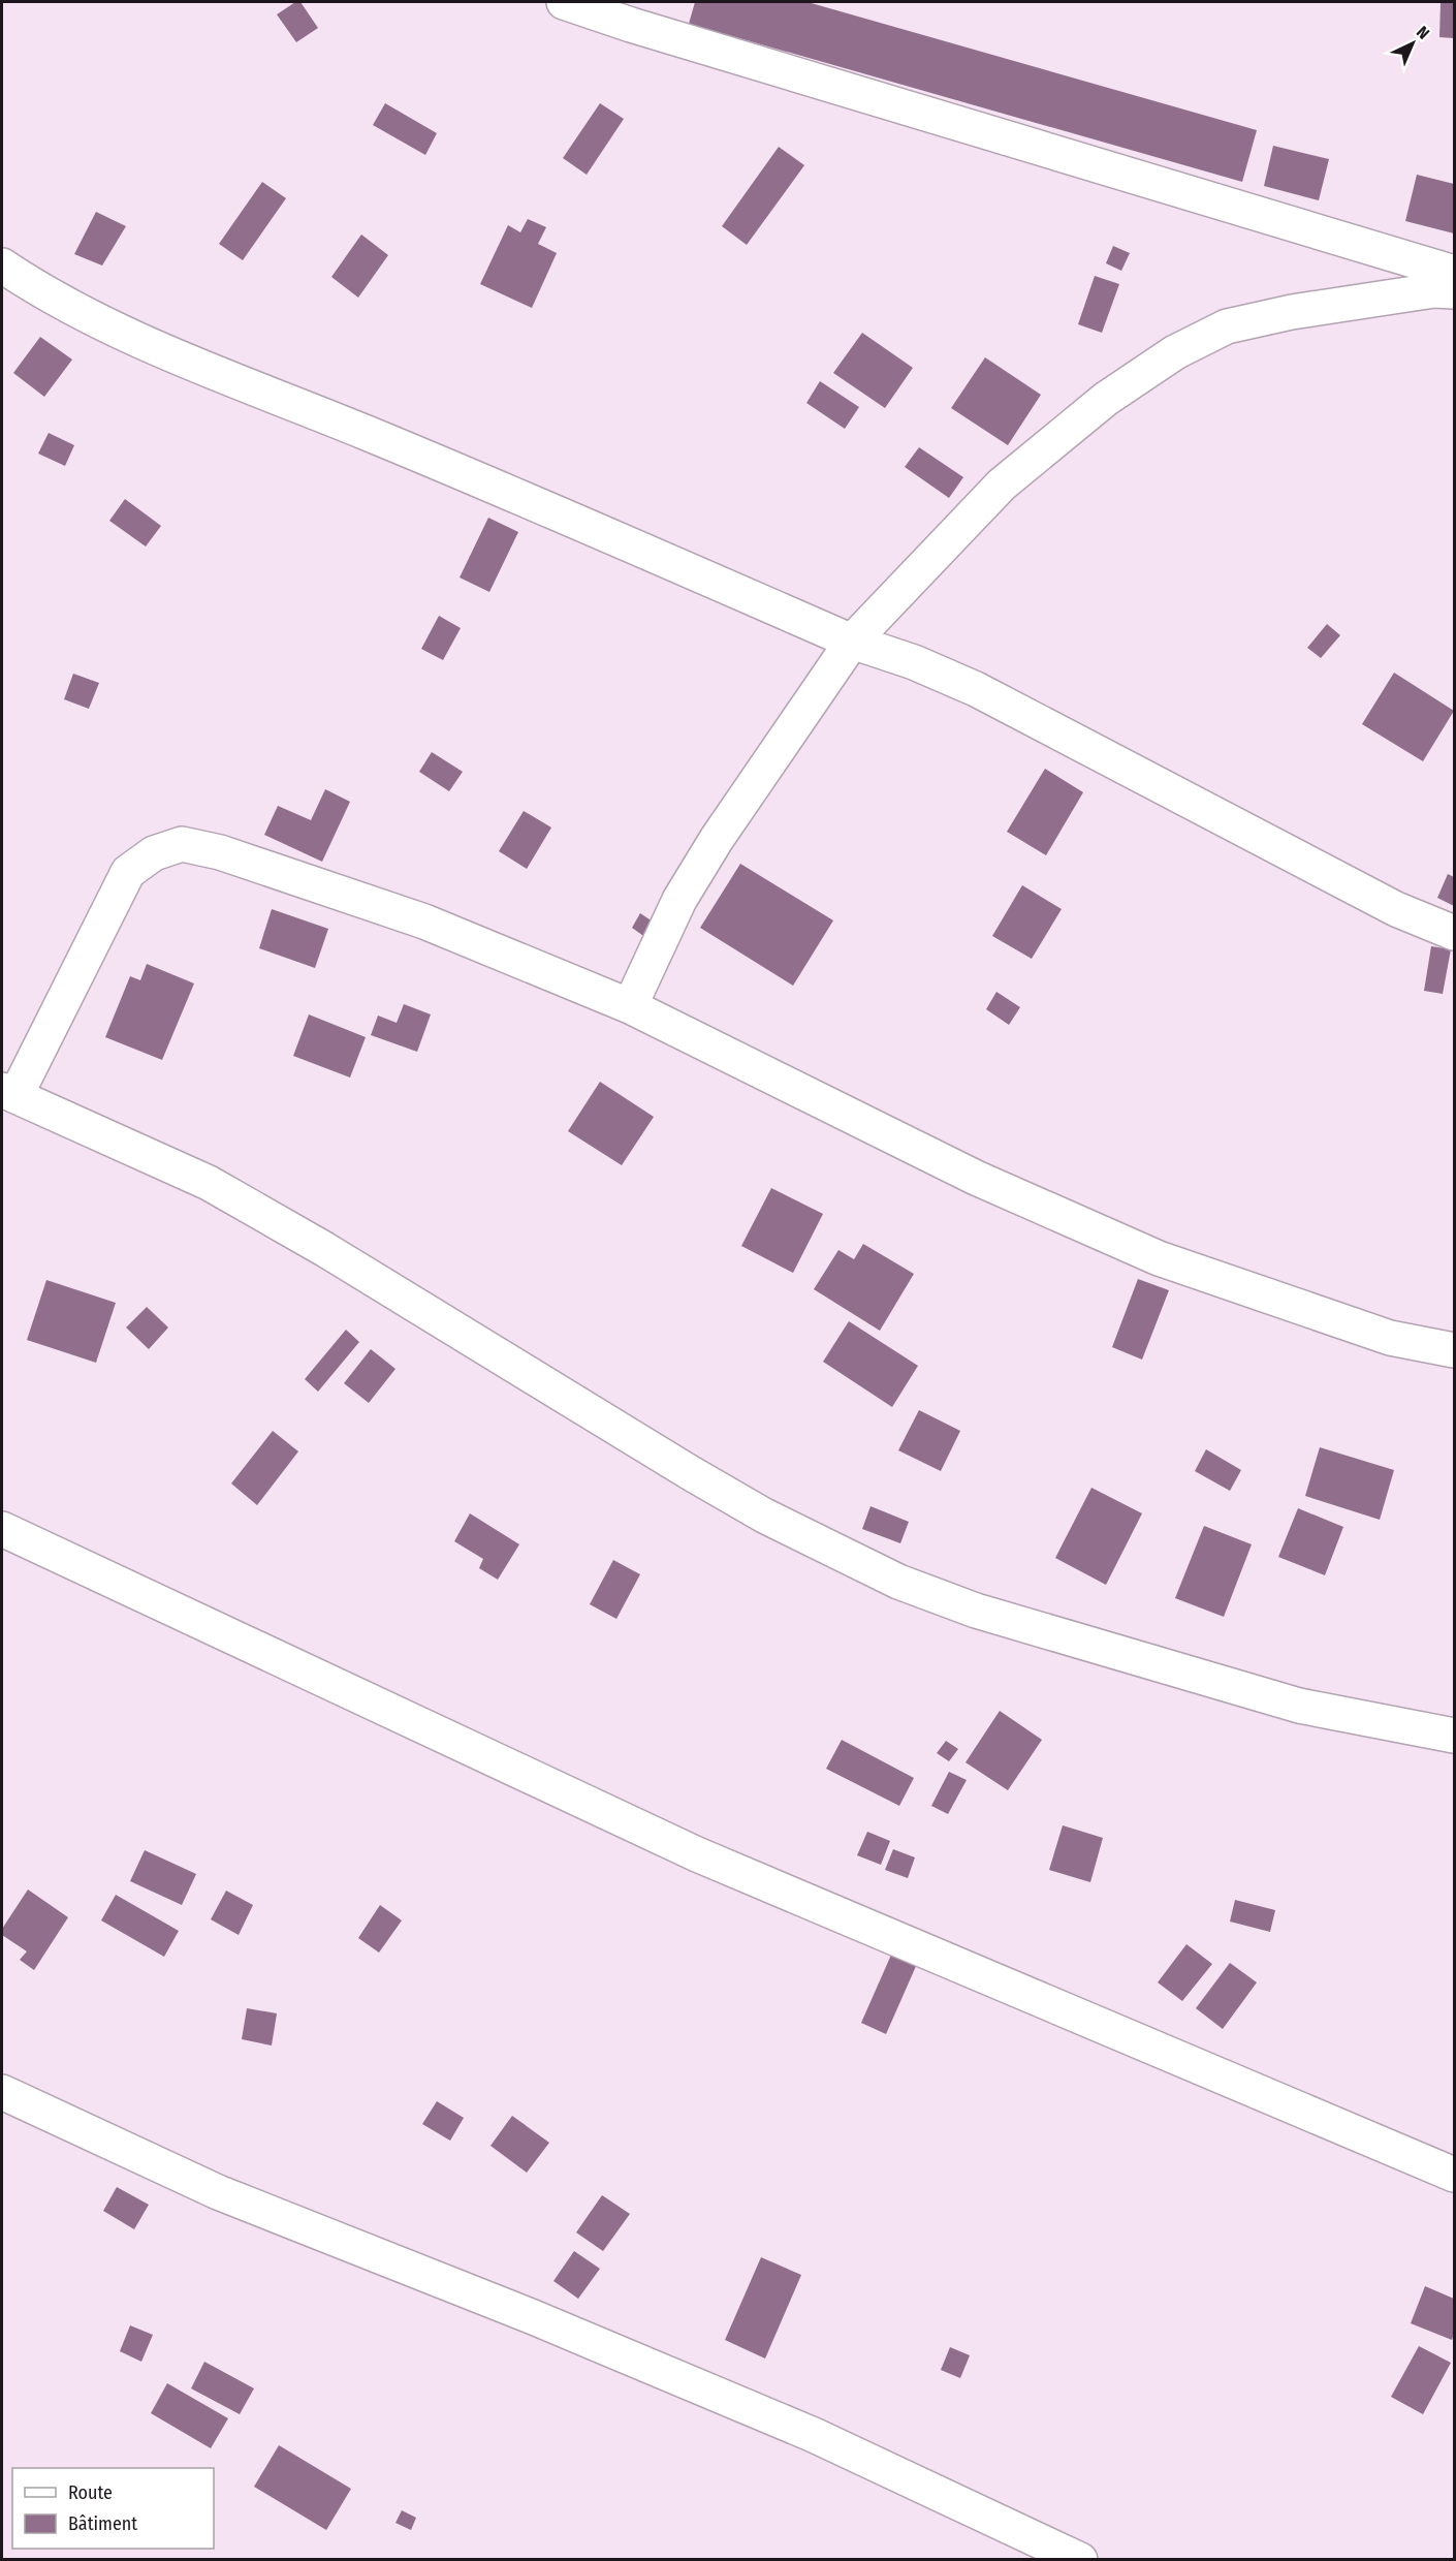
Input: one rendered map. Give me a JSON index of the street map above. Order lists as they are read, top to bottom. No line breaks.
{"legend":["Route","Bâtiment"],"north":"top right"}
